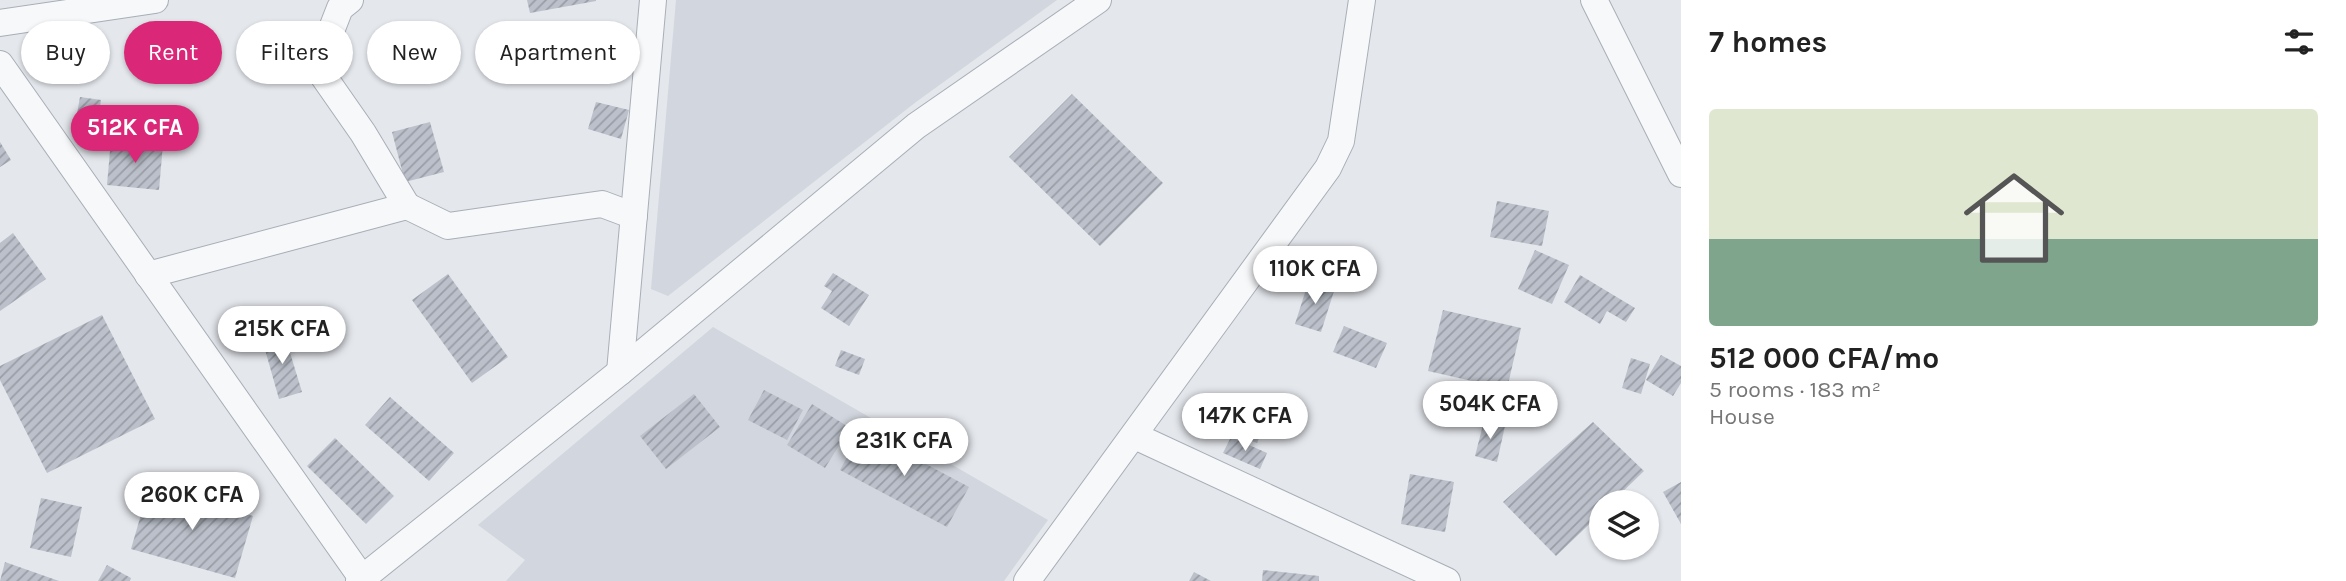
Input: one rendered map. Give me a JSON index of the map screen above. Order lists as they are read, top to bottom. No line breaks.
{"page":{"heading":"7 homes","chip":["Buy","Rent","Filters","New","Apartment"],"list":[{"name":"512 000 CFA/mo","note":"5 rooms · 183 m² · House"}],"price":["512K CFA","110K CFA","215K CFA","504K CFA","147K CFA","231K CFA","260K CFA"]}}
